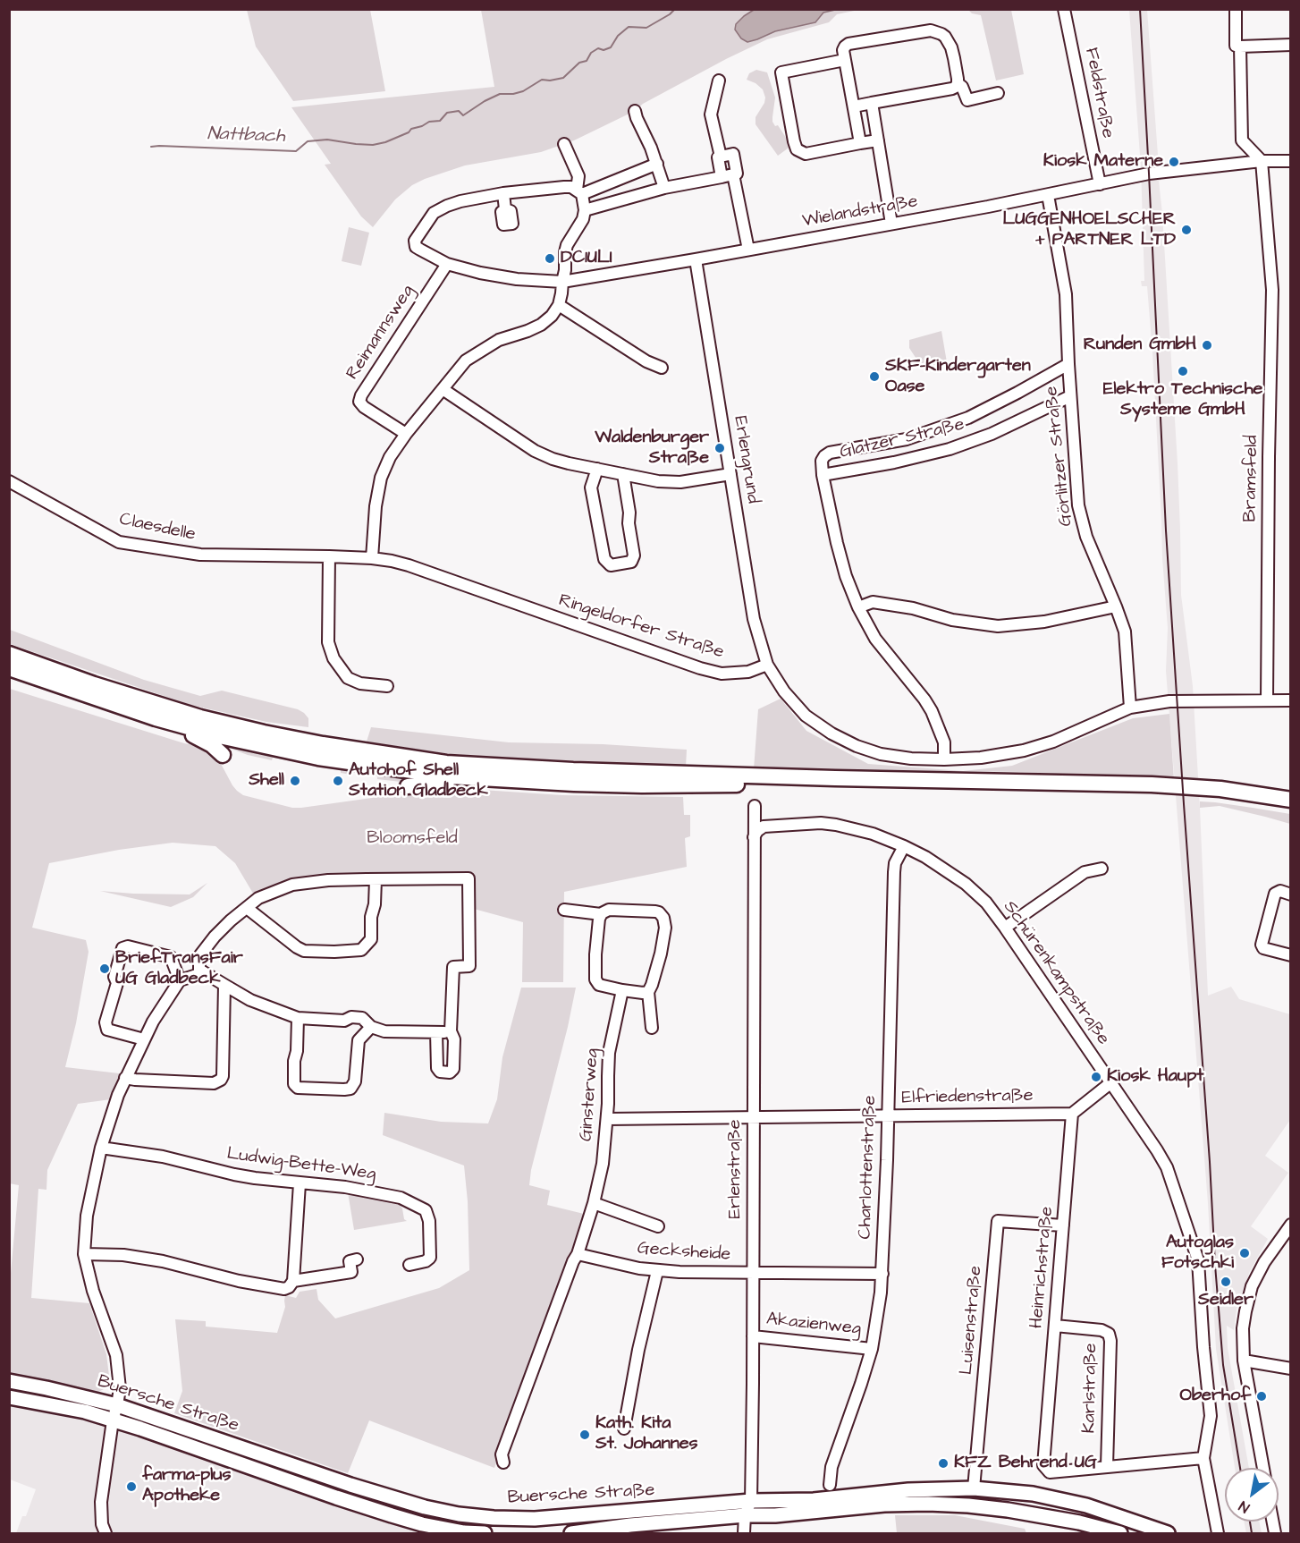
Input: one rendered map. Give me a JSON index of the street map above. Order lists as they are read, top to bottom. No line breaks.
{"streets":{"main road":["Buersche Straße"],"street":["Feldstraße","Wielandstraße","Reimannsweg","Glatzer Straße","Görlitzer Straße","Erlengrund","Bramsfeld","Claesdelle","Ringeldorfer Straße","Schürenkampstraße","Ginsterweg","Elfriedenstraße","Ludwig-Bette-Weg","Charlottenstraße","Erlenstraße","Gecksheide","Heinrichstraße","Luisenstraße","Akazienweg","Karlstraße"]},"crossings":[["Feldstraße","Wielandstraße"],["Wielandstraße","Reimannsweg"],["Wielandstraße","Görlitzer Straße"],["Wielandstraße","Erlengrund"],["Wielandstraße","Bramsfeld"],["Glatzer Straße","Görlitzer Straße"],["Erlengrund","Ringeldorfer Straße"],["Claesdelle","Ringeldorfer Straße"],["Schürenkampstraße","Charlottenstraße"],["Schürenkampstraße","Erlenstraße"],["Ginsterweg","Elfriedenstraße"],["Ginsterweg","Gecksheide"],["Elfriedenstraße","Charlottenstraße"],["Elfriedenstraße","Erlenstraße"],["Elfriedenstraße","Heinrichstraße"],["Charlottenstraße","Gecksheide"],["Charlottenstraße","Akazienweg"],["Erlenstraße","Gecksheide"],["Erlenstraße","Akazienweg"],["Erlenstraße","Buersche Straße"],["Heinrichstraße","Luisenstraße"],["Heinrichstraße","Karlstraße"],["Luisenstraße","Buersche Straße"]],"water":["Nattbach"],"parks":["Bloomsfeld"],"places":["Kiosk Materne","LUGGENHOELSCHER + PARTNER LTD","DC1ULI","Runden GmbH","Elektro Technische Systeme GmbH","SKF-Kindergarten Oase","Waldenburger Straße","Shell","Autohof Shell Station Gladbeck","BriefTransFair UG Gladbeck","Kiosk Haupt","Autoglas Fotschki","Seidler","Oberhof","Kath. Kita St. Johannes","KFZ Behrend UG","farma-plus Apotheke"],"north":"bottom left"}
